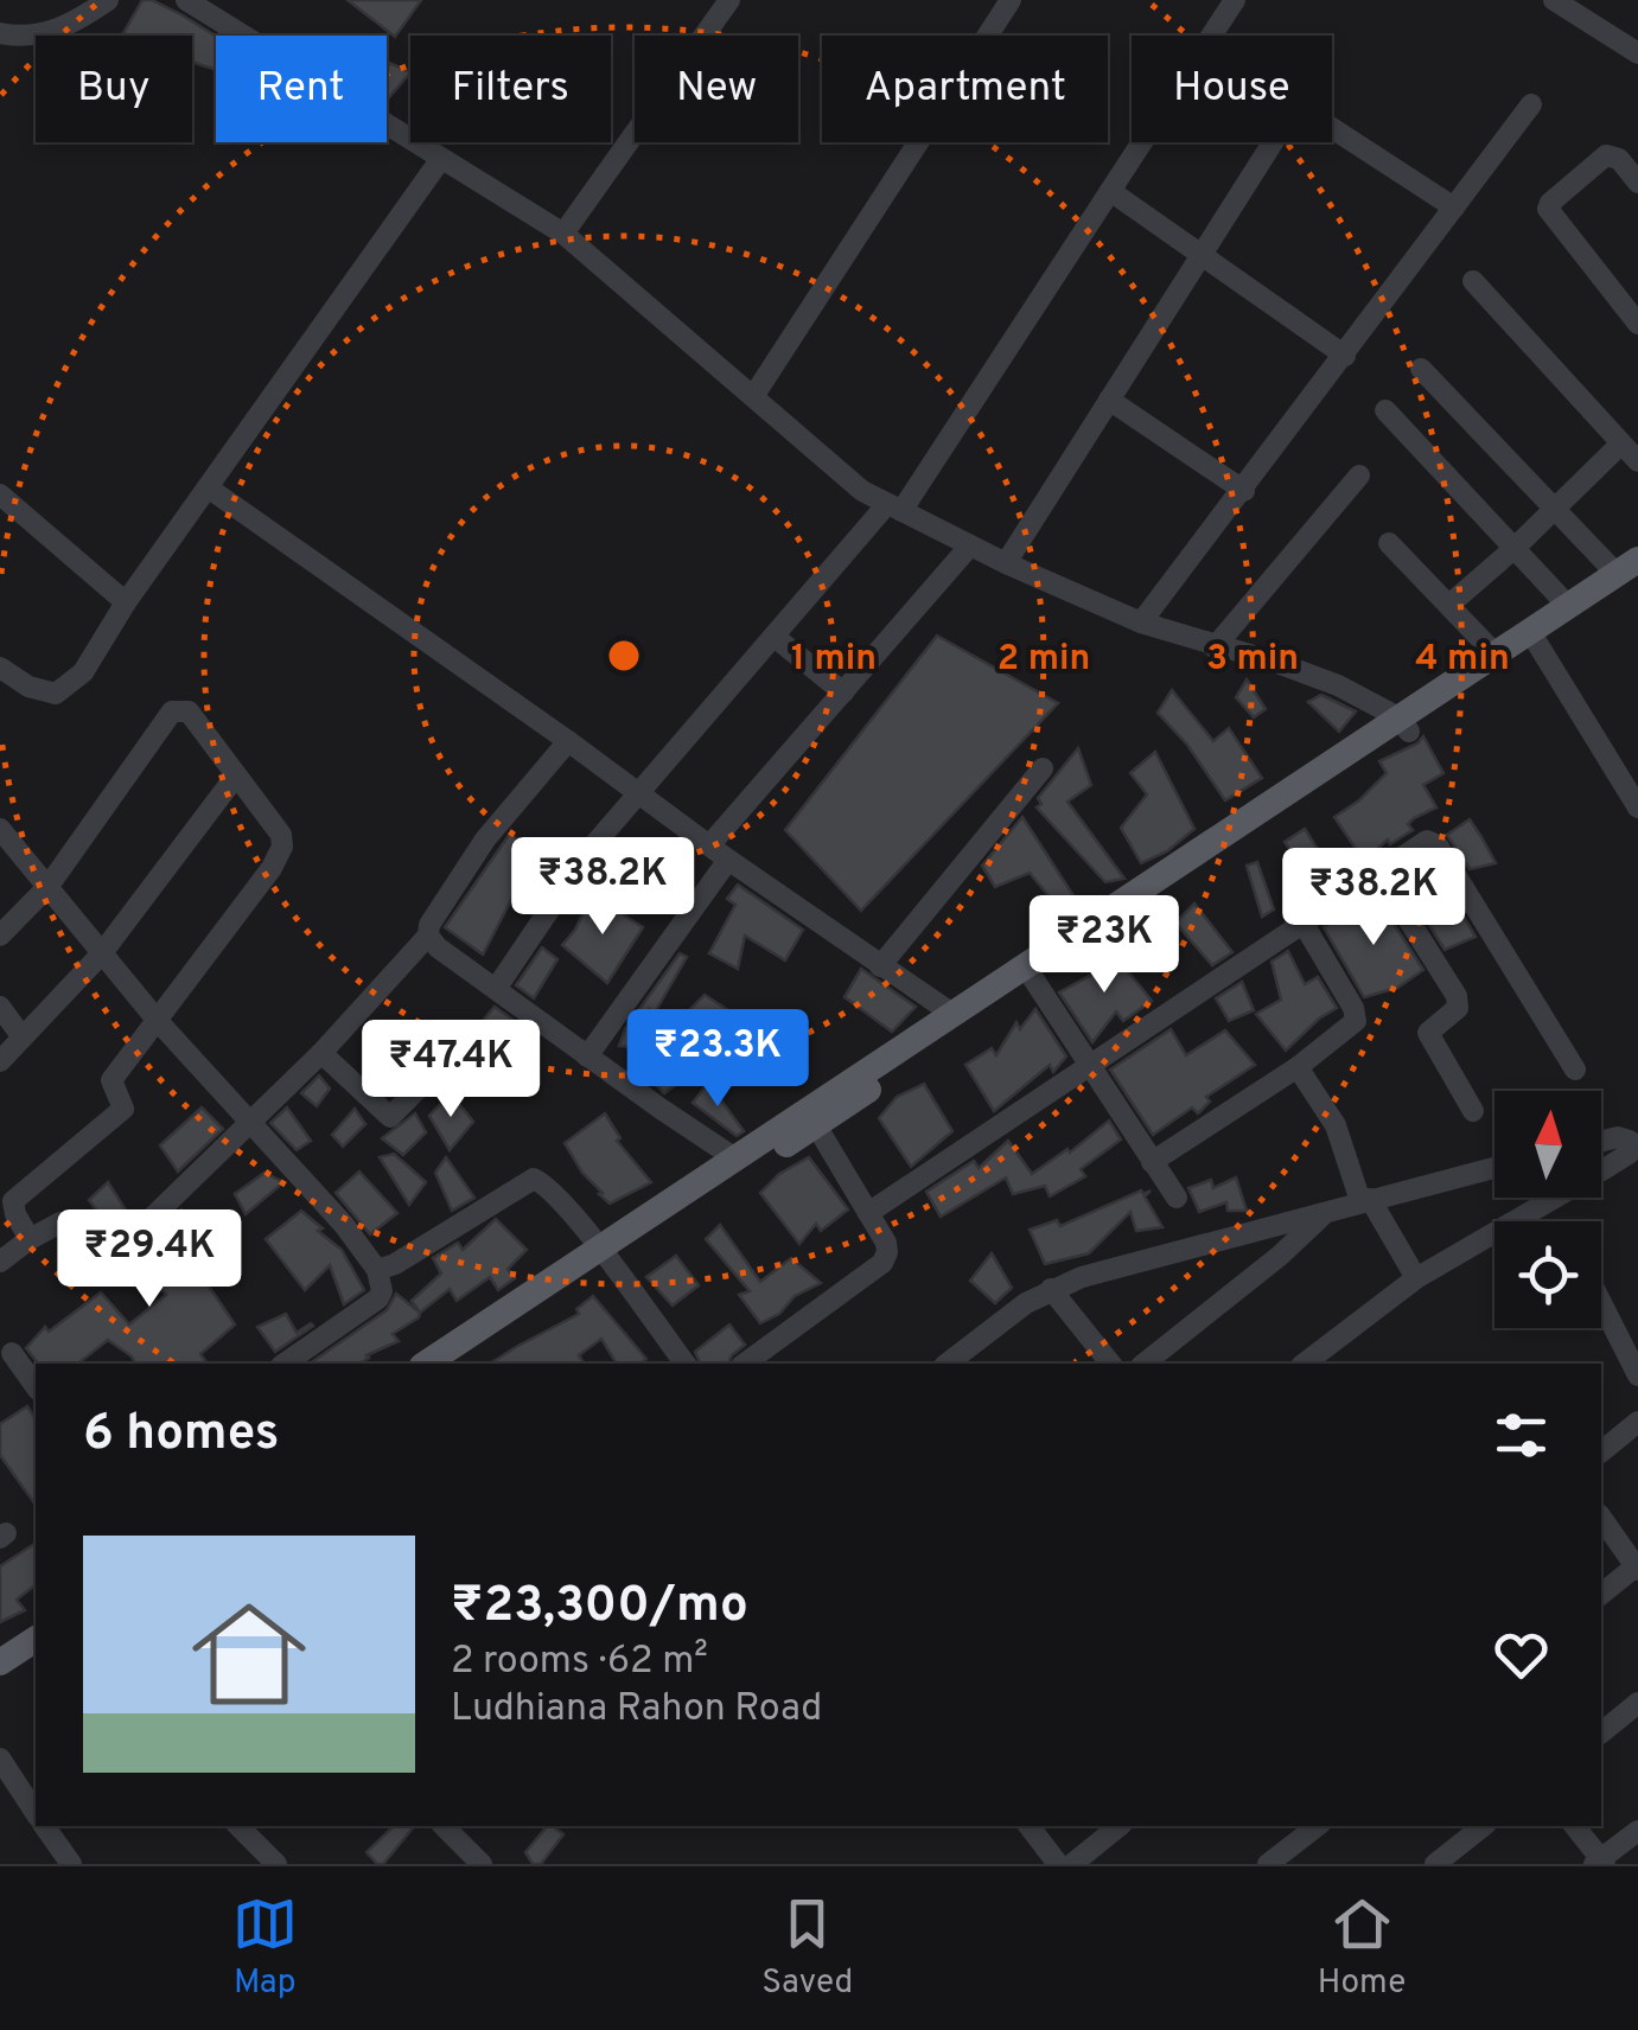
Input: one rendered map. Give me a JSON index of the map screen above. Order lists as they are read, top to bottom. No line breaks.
{"north":"top","page":{"chip":["Buy","Rent","Filters","New","Apartment","House"],"price":["₹38.2K","₹38.2K","₹23K","₹23.3K","₹47.4K","₹29.4K"],"heading":"6 homes","list":[{"name":"₹23,300/mo","note":"2 rooms · 62 m² · Ludhiana Rahon Road"}],"tabs":["Map","Saved","Home"]},"rings":["1 min","2 min","3 min","4 min"]}
